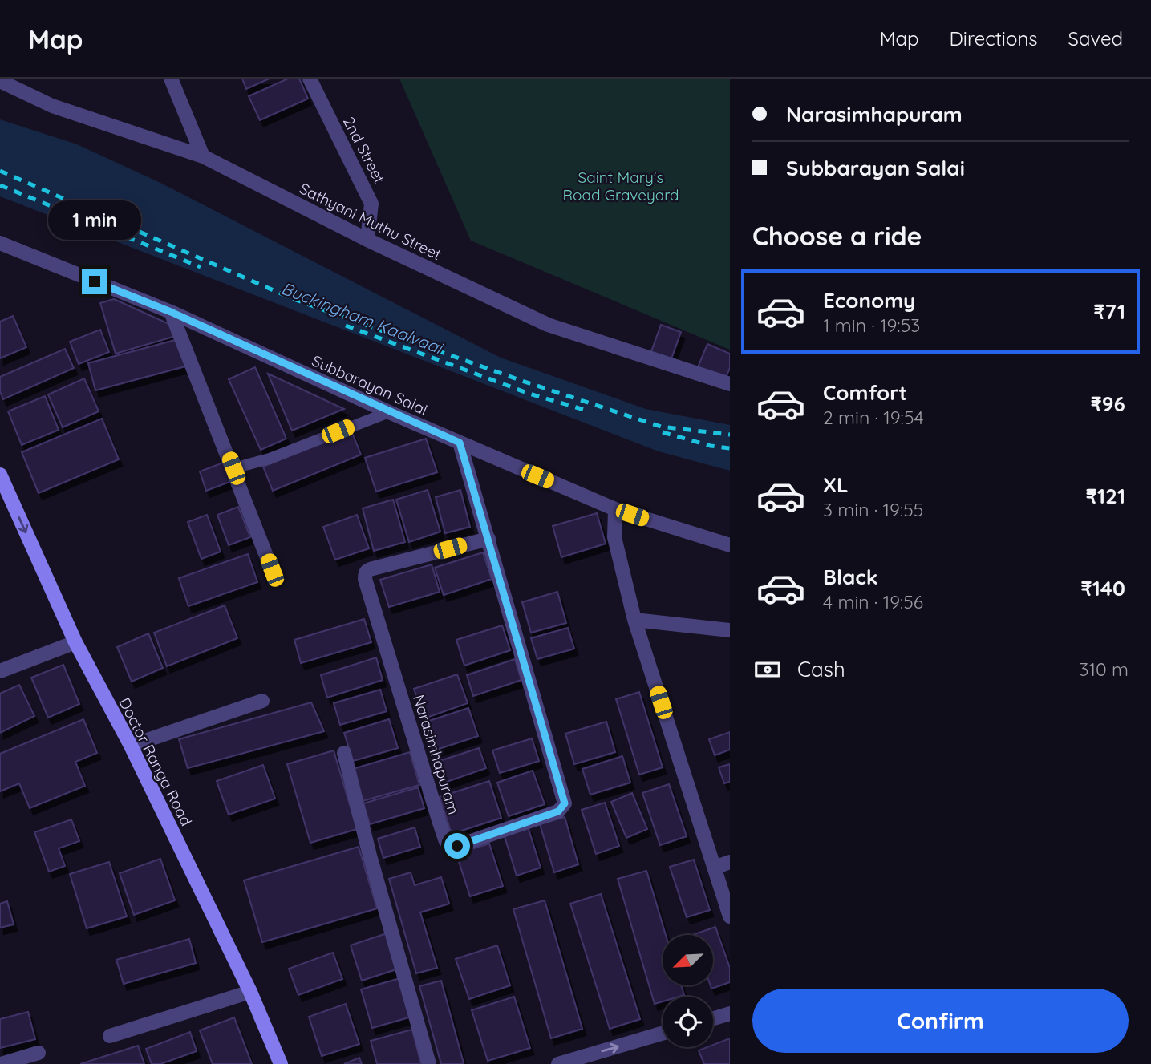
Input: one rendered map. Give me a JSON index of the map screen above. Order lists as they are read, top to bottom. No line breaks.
{"streets":{"main road":["Doctor Ranga Road"],"street":["2nd Street","Sathyani Muthu Street","Subbarayan Salai","Narasimhapuram"]},"crossings":[["2nd Street","Sathyani Muthu Street"],["Subbarayan Salai","Narasimhapuram"]],"water":["Buckingham Kaalvaai"],"parks":["Saint Mary's Road Graveyard"],"north":"bottom left","page":{"header":"Map","nav":["Map","Directions","Saved"],"banner":["Narasimhapuram","Subbarayan Salai"],"bubble":"1 min","heading":"Choose a ride","list":[{"name":"Economy","note":"1 min · 19:53","value":"₹71"},{"name":"Comfort","note":"2 min · 19:54","value":"₹96"},{"name":"XL","note":"3 min · 19:55","value":"₹121"},{"name":"Black","note":"4 min · 19:56","value":"₹140"}],"pay":["Cash","310 m"],"buttons":"Confirm"}}
